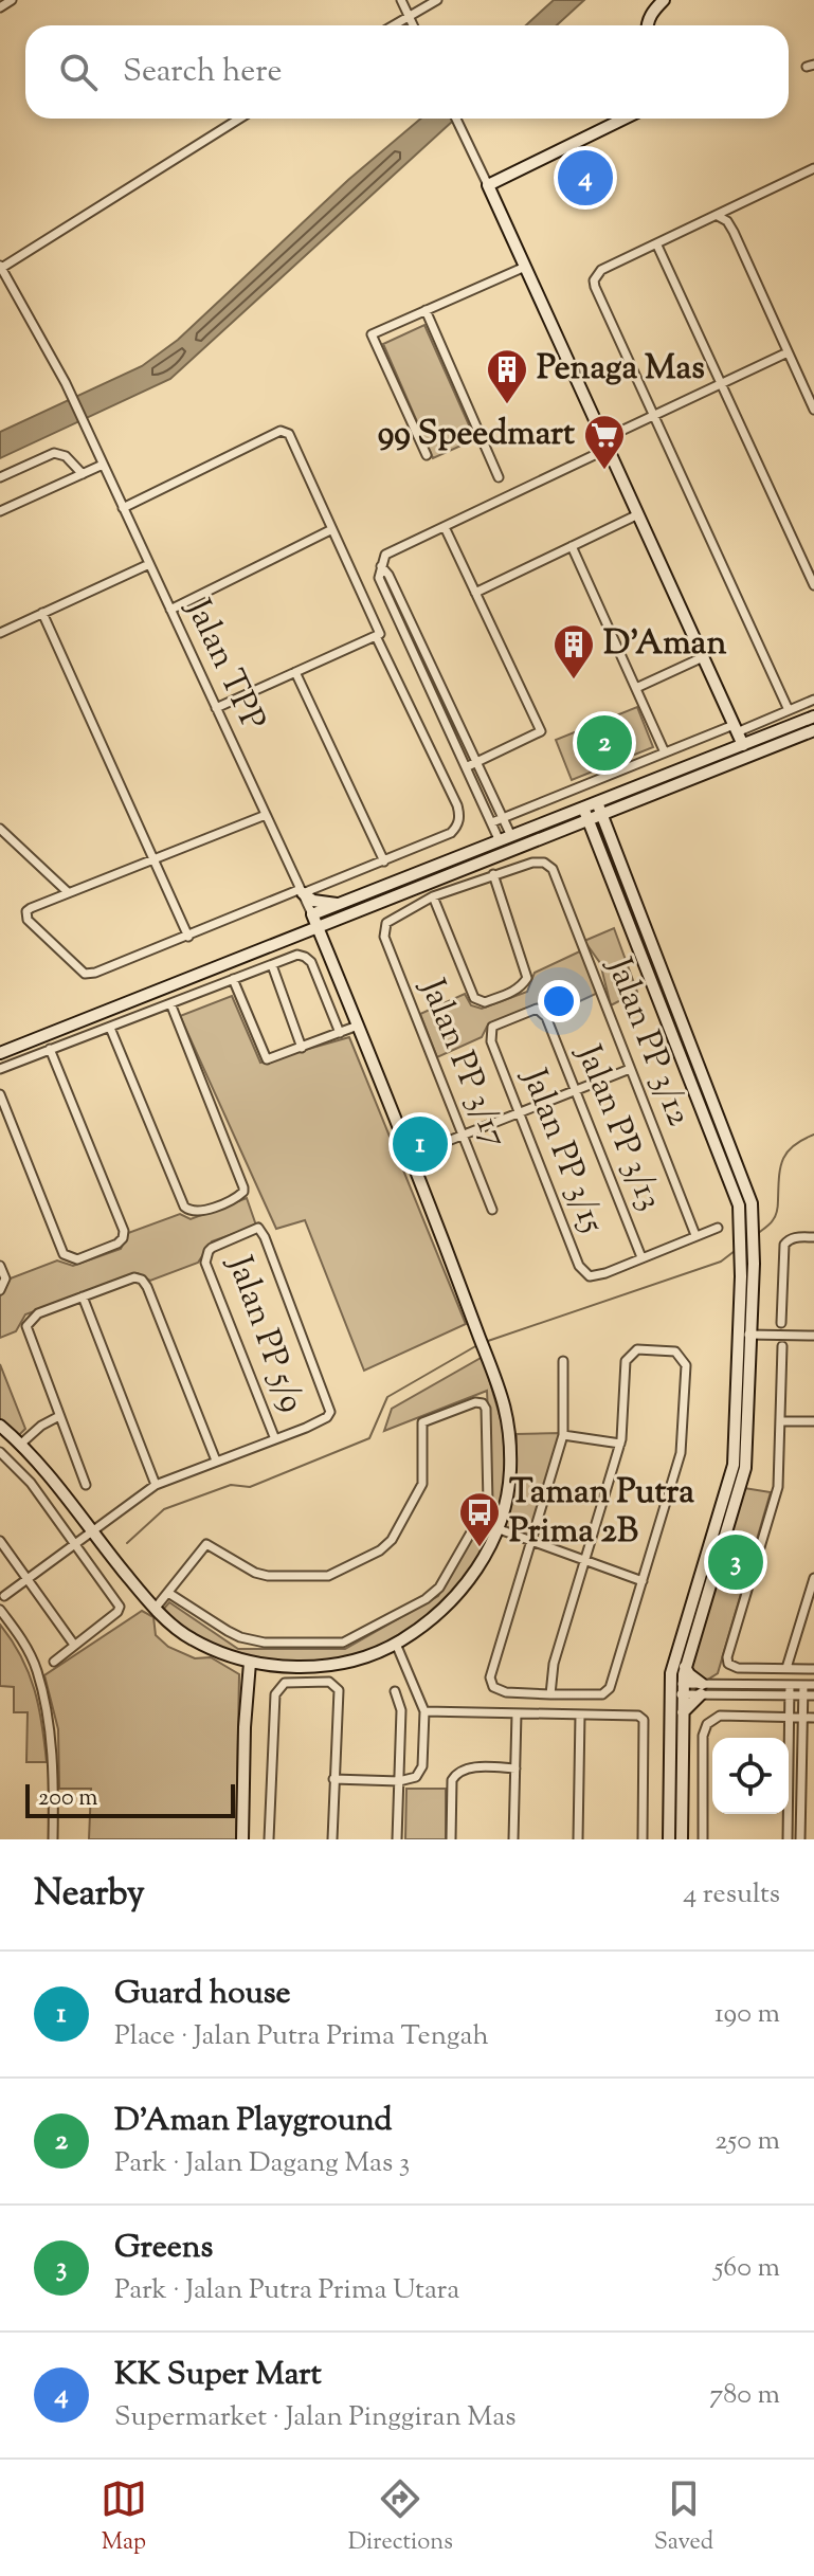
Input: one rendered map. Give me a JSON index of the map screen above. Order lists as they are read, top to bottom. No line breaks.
{"streets":{"street":["Jalan TPP","Jalan PP 3/12","Jalan PP 3/17","Jalan PP 3/13","Jalan PP 3/15","Jalan PP 5/9"]},"crossings":[["Jalan PP 3/13","Jalan PP 3/15"]],"places":{"building":["Penaga Mas","D'Aman"],"supermarket":["99 Speedmart"],"bus stop":["Taman Putra Prima 2B"]},"scale_bar":"200 m","page":{"search":"Search here","pins":["4","2","1","3"],"scale":"200 m","heading":["Nearby","4 results"],"list":[{"mark":"1","name":"Guard house","note":"Place · Jalan Putra Prima Tengah","value":"190 m"},{"mark":"2","name":"D'Aman Playground","note":"Park · Jalan Dagang Mas 3","value":"250 m"},{"mark":"3","name":"Greens","note":"Park · Jalan Putra Prima Utara","value":"560 m"},{"mark":"4","name":"KK Super Mart","note":"Supermarket · Jalan Pinggiran Mas","value":"780 m"}],"nav":["Map","Directions","Saved"]}}
